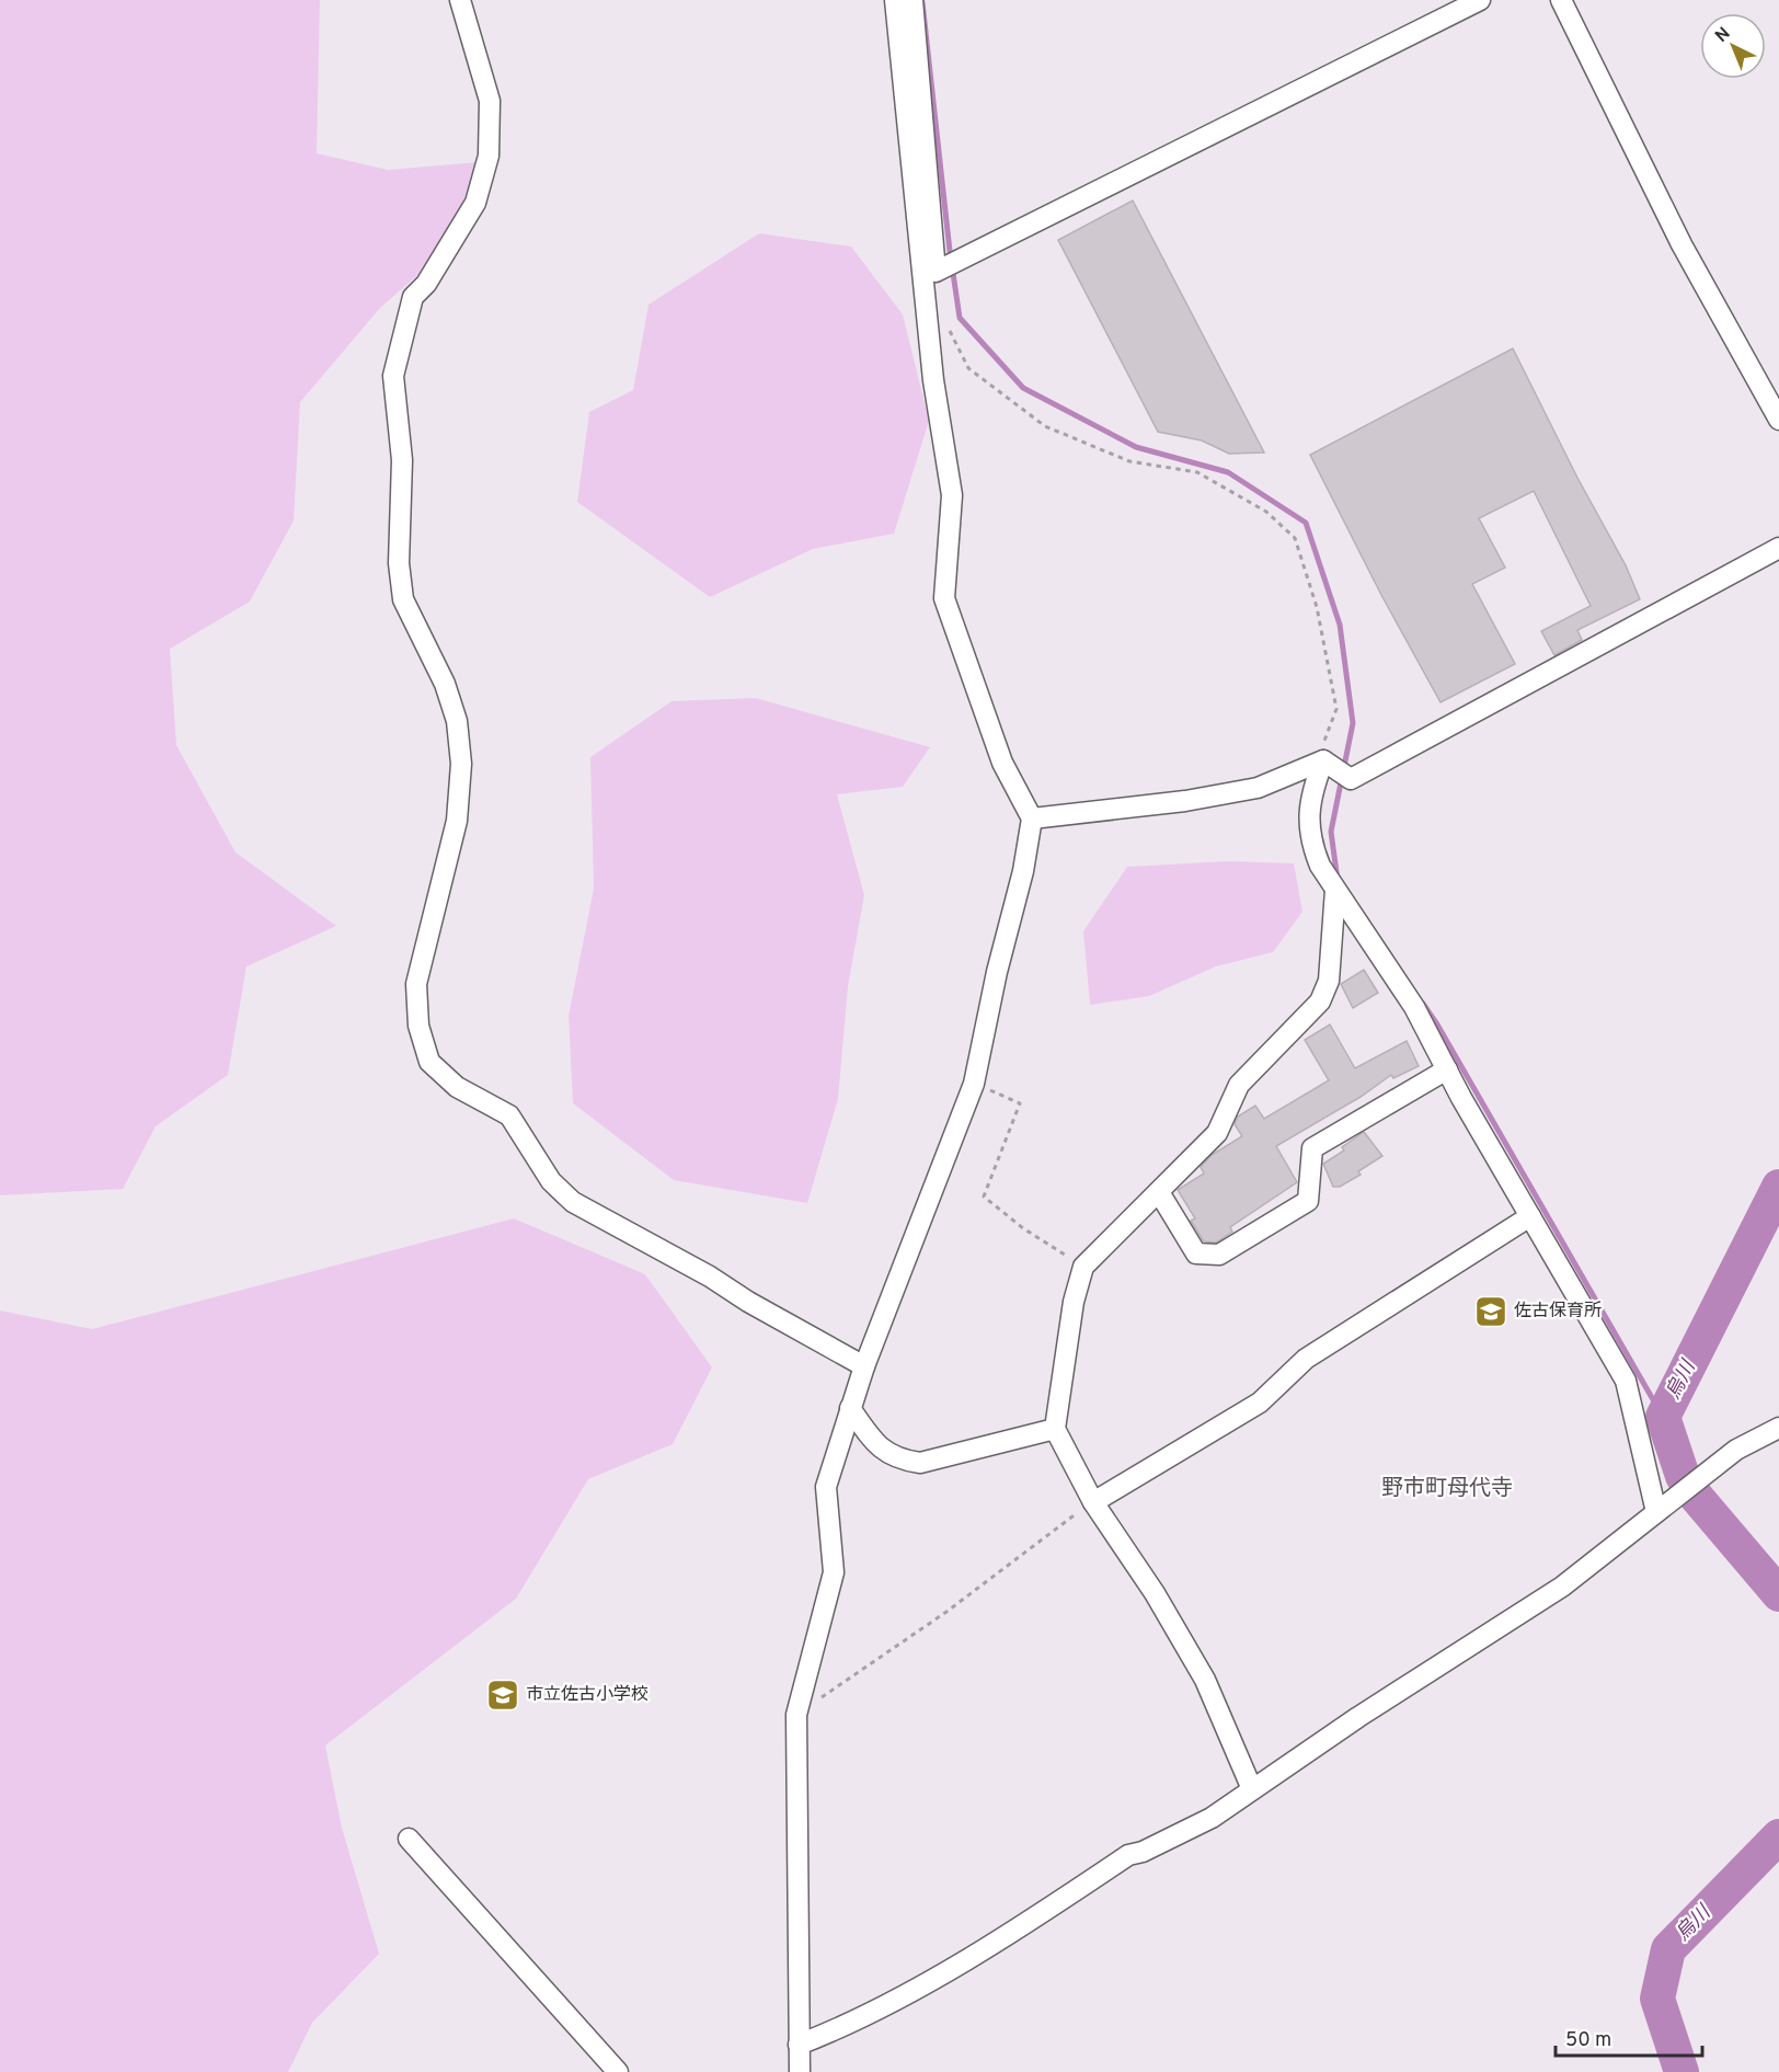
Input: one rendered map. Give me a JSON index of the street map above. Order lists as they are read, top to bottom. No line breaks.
{"districts":["野市町母代寺"],"water":["烏川"],"places":{"school or university":["佐古保育所","市立佐古小学校"]},"scale_bar":"50 m","north":"top left"}
